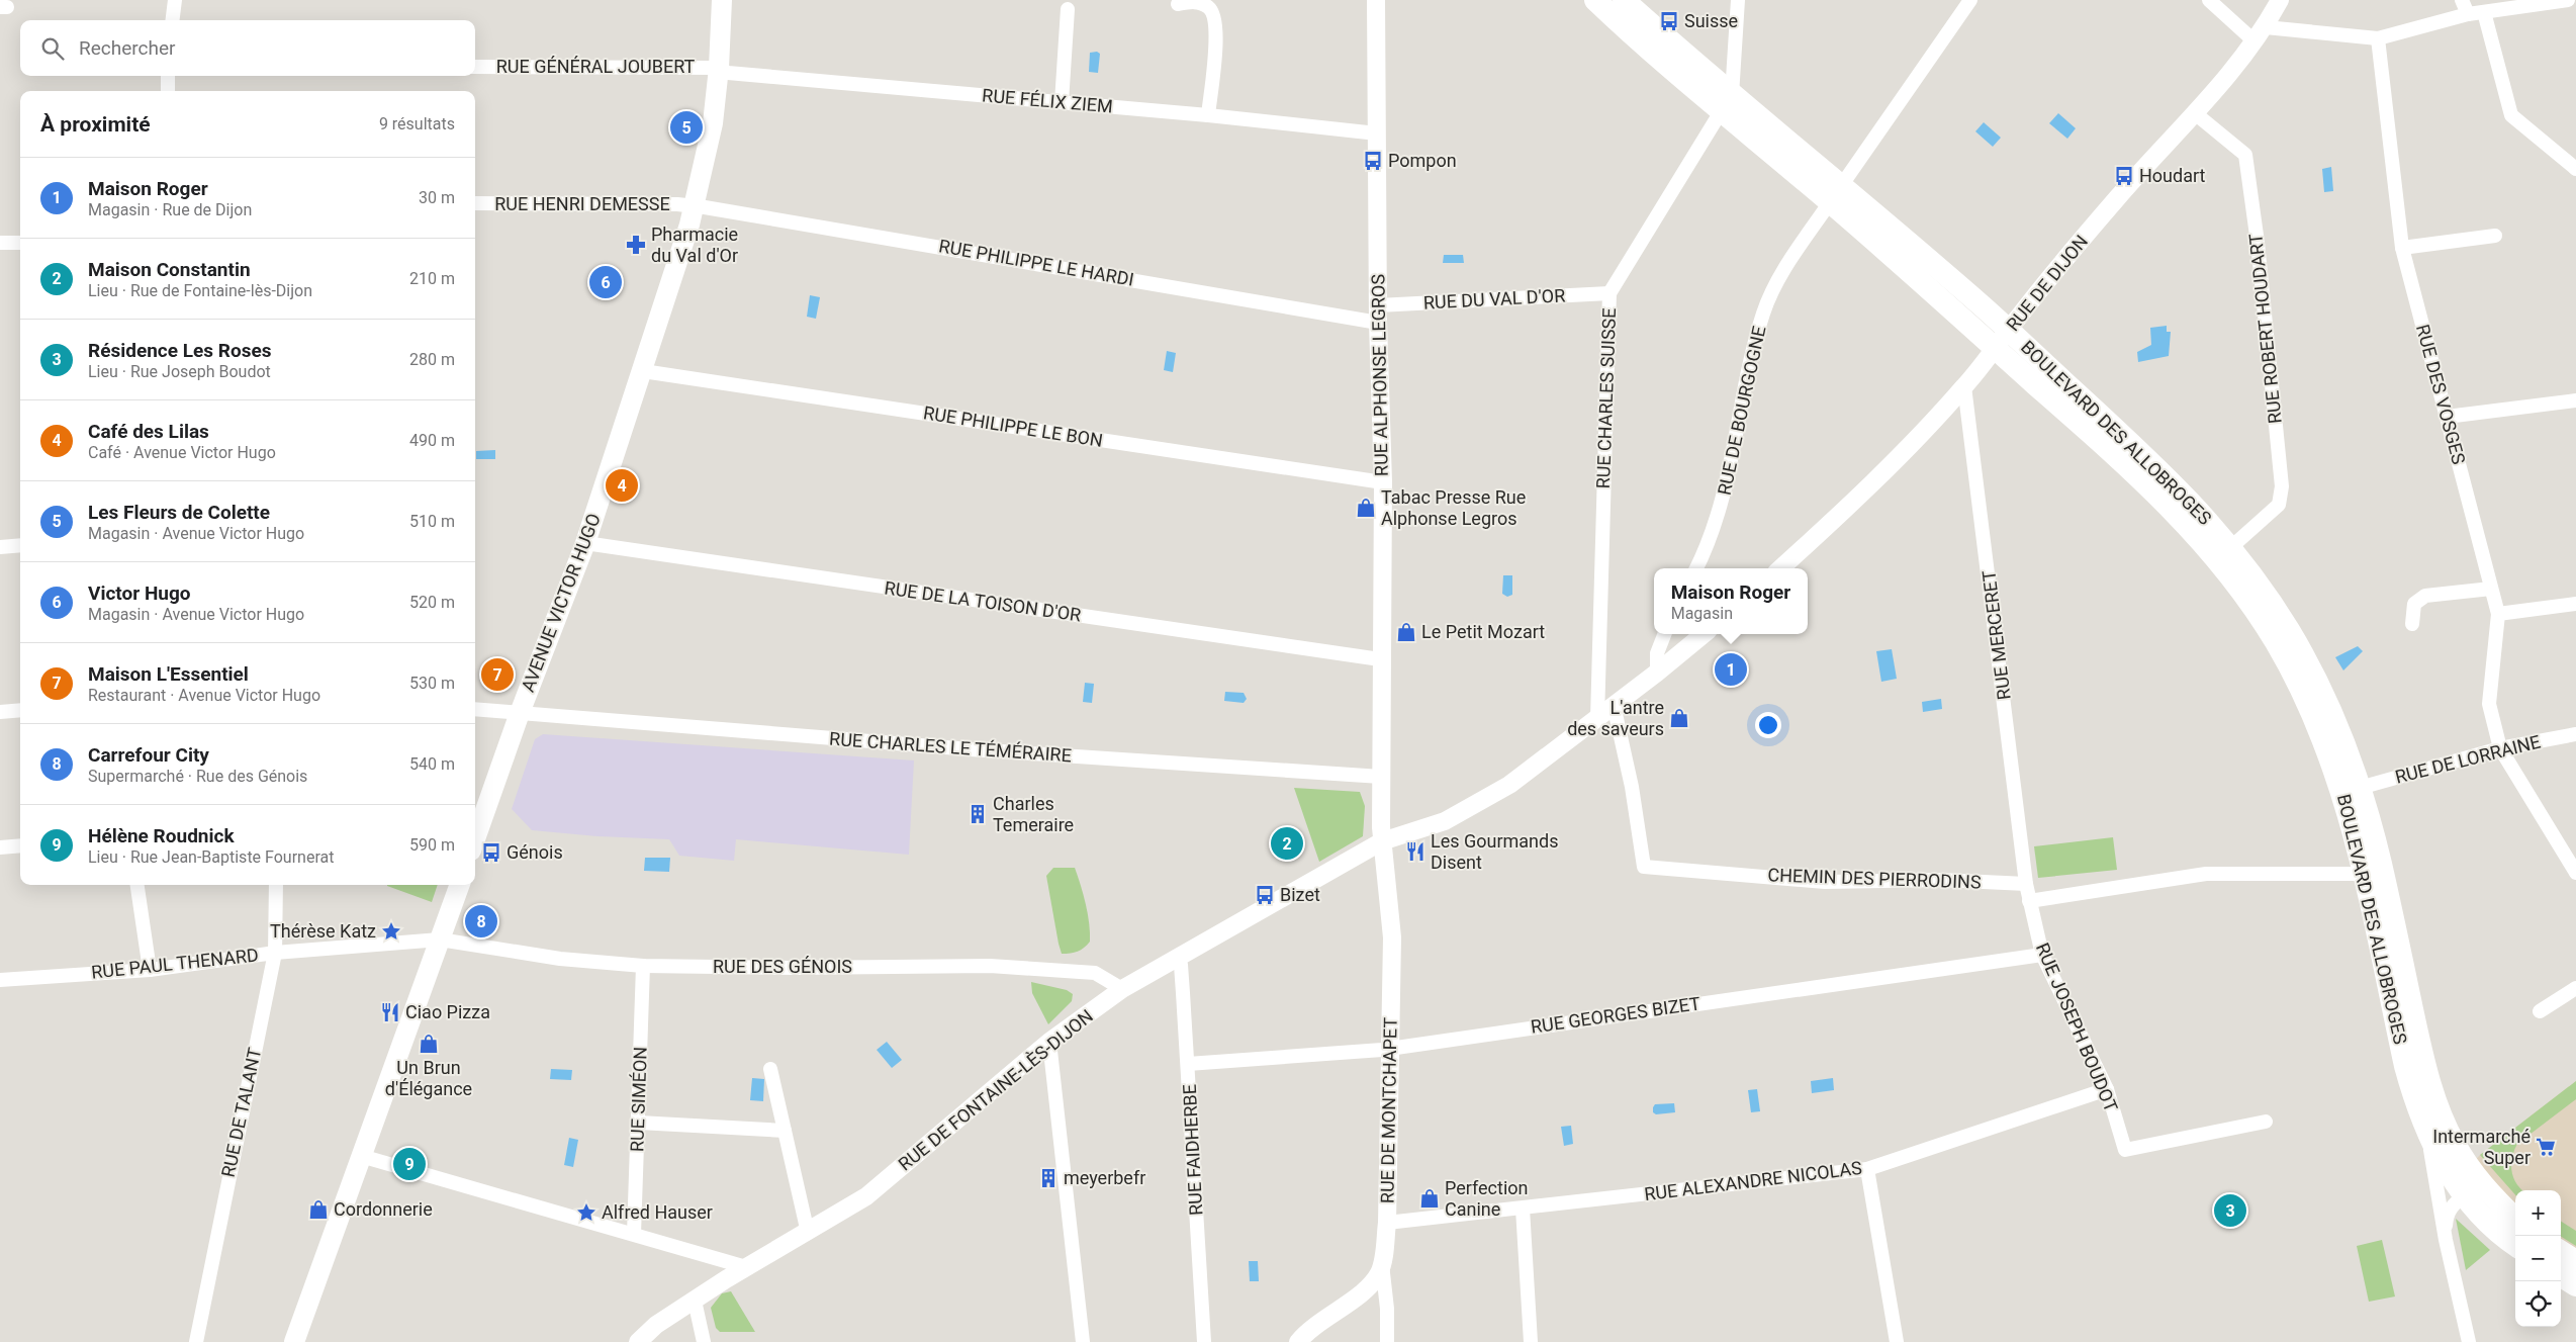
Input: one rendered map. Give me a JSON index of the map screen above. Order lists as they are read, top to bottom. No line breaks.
{"streets":{"main road":["BOULEVARD DES ALLOBROGES","AVENUE VICTOR HUGO"],"street":["RUE GÉNÉRAL JOUBERT","RUE FÉLIX ZIEM","RUE HENRI DEMESSE","RUE PHILIPPE LE HARDI","RUE DE DIJON","RUE DU VAL D'OR","RUE ROBERT HOUDART","RUE ALPHONSE LEGROS","RUE DES VOSGES","RUE CHARLES SUISSE","RUE DE BOURGOGNE","RUE PHILIPPE LE BON","RUE DE LA TOISON D'OR","RUE MERCERET","RUE CHARLES LE TÉMÉRAIRE","RUE DE LORRAINE","CHEMIN DES PIERRODINS","RUE PAUL THENARD","RUE DES GÉNOIS","RUE GEORGES BIZET","RUE JOSEPH BOUDOT","RUE DE FONTAINE-LÈS-DIJON","RUE SIMÉON","RUE DE MONTCHAPET","RUE DE TALANT","RUE FAIDHERBE","RUE ALEXANDRE NICOLAS"]},"crossings":[["RUE GÉNÉRAL JOUBERT","RUE FÉLIX ZIEM"],["RUE GÉNÉRAL JOUBERT","AVENUE VICTOR HUGO"],["RUE FÉLIX ZIEM","RUE ALPHONSE LEGROS"],["RUE FÉLIX ZIEM","AVENUE VICTOR HUGO"],["RUE HENRI DEMESSE","RUE PHILIPPE LE HARDI"],["RUE HENRI DEMESSE","AVENUE VICTOR HUGO"],["RUE PHILIPPE LE HARDI","RUE DU VAL D'OR"],["RUE PHILIPPE LE HARDI","RUE ALPHONSE LEGROS"],["RUE PHILIPPE LE HARDI","AVENUE VICTOR HUGO"],["RUE DE DIJON","RUE ROBERT HOUDART"],["RUE DE DIJON","BOULEVARD DES ALLOBROGES"],["RUE DE DIJON","RUE MERCERET"],["RUE DU VAL D'OR","RUE ALPHONSE LEGROS"],["RUE DU VAL D'OR","RUE CHARLES SUISSE"],["RUE ROBERT HOUDART","BOULEVARD DES ALLOBROGES"],["RUE ALPHONSE LEGROS","RUE PHILIPPE LE BON"],["RUE ALPHONSE LEGROS","RUE DE LA TOISON D'OR"],["RUE ALPHONSE LEGROS","RUE CHARLES LE TÉMÉRAIRE"],["RUE ALPHONSE LEGROS","RUE DE FONTAINE-LÈS-DIJON"],["RUE ALPHONSE LEGROS","RUE DE MONTCHAPET"],["RUE DES VOSGES","RUE DE LORRAINE"],["RUE CHARLES SUISSE","RUE DE FONTAINE-LÈS-DIJON"],["RUE DE BOURGOGNE","BOULEVARD DES ALLOBROGES"],["RUE PHILIPPE LE BON","AVENUE VICTOR HUGO"],["BOULEVARD DES ALLOBROGES","RUE DE LORRAINE"],["RUE DE LA TOISON D'OR","AVENUE VICTOR HUGO"],["AVENUE VICTOR HUGO","RUE CHARLES LE TÉMÉRAIRE"],["RUE MERCERET","CHEMIN DES PIERRODINS"],["RUE MERCERET","RUE JOSEPH BOUDOT"],["CHEMIN DES PIERRODINS","RUE JOSEPH BOUDOT"],["RUE PAUL THENARD","RUE DES GÉNOIS"],["RUE PAUL THENARD","RUE DE TALANT"],["RUE DES GÉNOIS","RUE DE FONTAINE-LÈS-DIJON"],["RUE DES GÉNOIS","RUE SIMÉON"],["RUE GEORGES BIZET","RUE JOSEPH BOUDOT"],["RUE GEORGES BIZET","RUE DE MONTCHAPET"],["RUE GEORGES BIZET","RUE FAIDHERBE"],["RUE JOSEPH BOUDOT","RUE ALEXANDRE NICOLAS"],["RUE DE FONTAINE-LÈS-DIJON","RUE DE MONTCHAPET"],["RUE DE FONTAINE-LÈS-DIJON","RUE FAIDHERBE"],["RUE DE MONTCHAPET","RUE ALEXANDRE NICOLAS"]],"places":{"bus stop":["Suisse","Pompon","Houdart","Génois","Bizet"],"pharmacy":["Pharmacie du Val d'Or"],"shop":["Tabac Presse Rue Alphonse Legros","Le Petit Mozart","L'antre des saveurs","Un Brun d'Élégance","Perfection Canine","Cordonnerie"],"building":["Charles Temeraire","meyerbefr"],"restaurant":["Les Gourmands Disent","Ciao Pizza"],"place":["Thérèse Katz","Alfred Hauser"],"supermarket":["Intermarché Super"]},"page":{"search":"Rechercher","heading":["À proximité","9 résultats"],"pins":["5","6","4","1","7","2","8","9","3"],"list":[{"mark":"1","name":"Maison Roger","note":"Magasin · Rue de Dijon","value":"30 m"},{"mark":"2","name":"Maison Constantin","note":"Lieu · Rue de Fontaine-lès-Dijon","value":"210 m"},{"mark":"3","name":"Résidence Les Roses","note":"Lieu · Rue Joseph Boudot","value":"280 m"},{"mark":"4","name":"Café des Lilas","note":"Café · Avenue Victor Hugo","value":"490 m"},{"mark":"5","name":"Les Fleurs de Colette","note":"Magasin · Avenue Victor Hugo","value":"510 m"},{"mark":"6","name":"Victor Hugo","note":"Magasin · Avenue Victor Hugo","value":"520 m"},{"mark":"7","name":"Maison L'Essentiel","note":"Restaurant · Avenue Victor Hugo","value":"530 m"},{"mark":"8","name":"Carrefour City","note":"Supermarché · Rue des Génois","value":"540 m"},{"mark":"9","name":"Hélène Roudnick","note":"Lieu · Rue Jean-Baptiste Fournerat","value":"590 m"}],"popup":["Maison Roger","Magasin"],"map_buttons":["+","−"]}}
